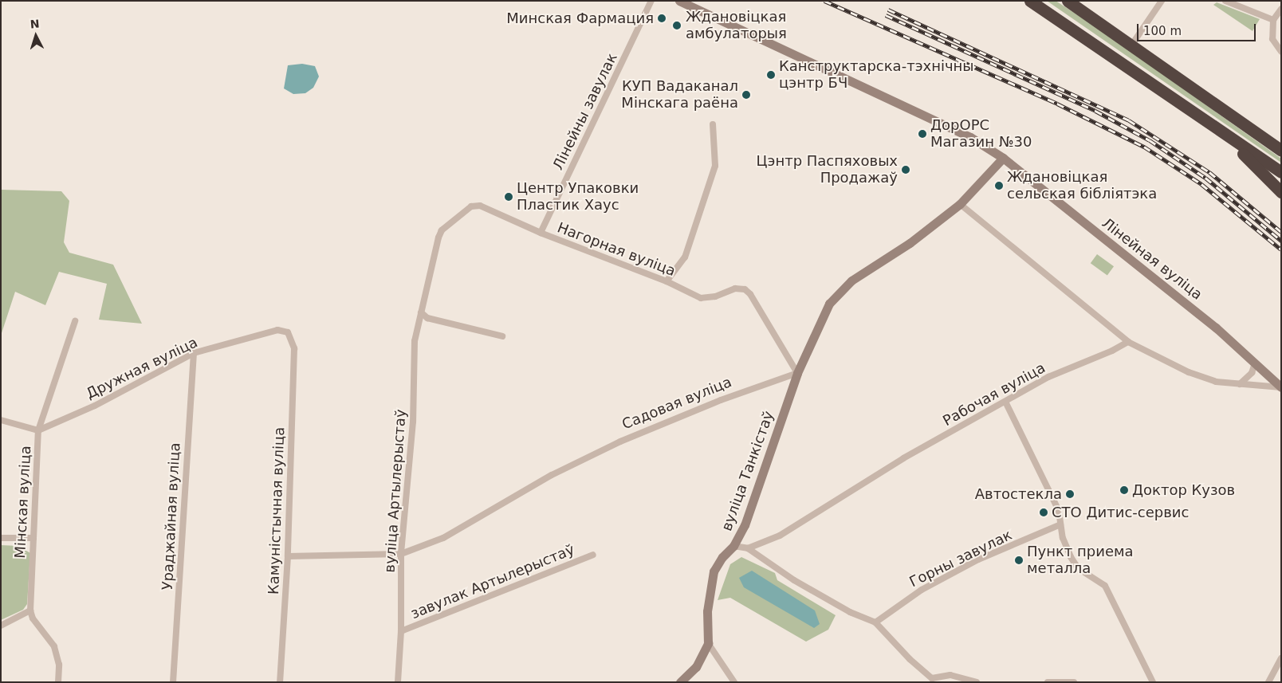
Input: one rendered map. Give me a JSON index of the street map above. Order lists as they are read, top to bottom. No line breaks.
{"streets":{"street":["Лінейны завулак","Нагорная вуліца","Лінейная вуліца","Дружная вуліца","Рабочая вуліца","Садовая вуліца","вуліца Танкістаў","вуліца Артылерыстаў","Мінская вуліца","Камуністычная вуліца","Ураджайная вуліца","Горны завулак","завулак Артылерыстаў"]},"crossings":[["Лінейны завулак","Нагорная вуліца"],["Нагорная вуліца","Садовая вуліца"],["Нагорная вуліца","вуліца Танкістаў"],["Нагорная вуліца","вуліца Артылерыстаў"],["Дружная вуліца","Мінская вуліца"],["Дружная вуліца","Камуністычная вуліца"],["Дружная вуліца","Ураджайная вуліца"],["Садовая вуліца","вуліца Танкістаў"],["Садовая вуліца","вуліца Артылерыстаў"],["Садовая вуліца","Камуністычная вуліца"],["вуліца Артылерыстаў","завулак Артылерыстаў"]],"places":["Минская Фармация","Ждановіцкая амбулаторыя","Канструктарска-тэхнічны цэнтр БЧ","КУП Вадаканал Мінскага раёна","ДорОРС Магазин №30","Цэнтр Паспяховых Продажаў","Ждановіцкая сельская бібліятэка","Центр Упаковки Пластик Хаус","Доктор Кузов","Автостекла","СТО Дитис-сервис","Пункт приема металла"],"scale_bar":"100 m","north":"top"}
